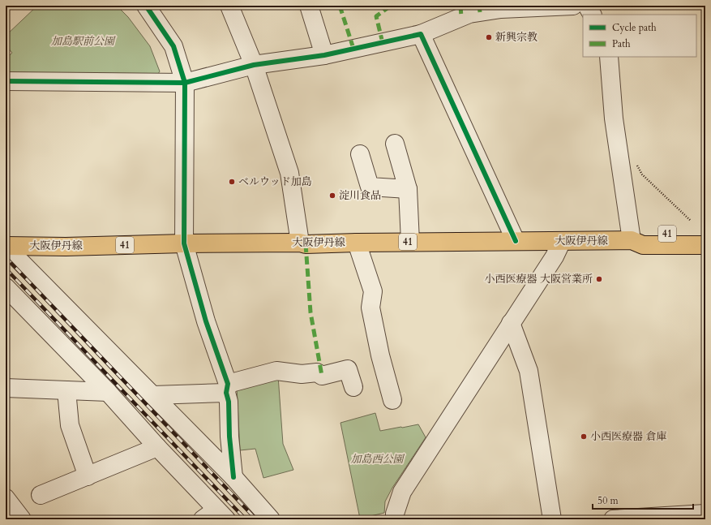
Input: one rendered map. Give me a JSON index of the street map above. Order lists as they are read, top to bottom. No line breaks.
{"streets":{"main road":["41","大阪伊丹線"]},"parks":["加島駅前公園","加島西公園"],"places":["新興宗教","ベルウッド加島","淀川食品","小西医療器 大阪営業所","小西医療器 倉庫"],"legend":["Cycle path","Path"],"scale_bar":"50 m"}
